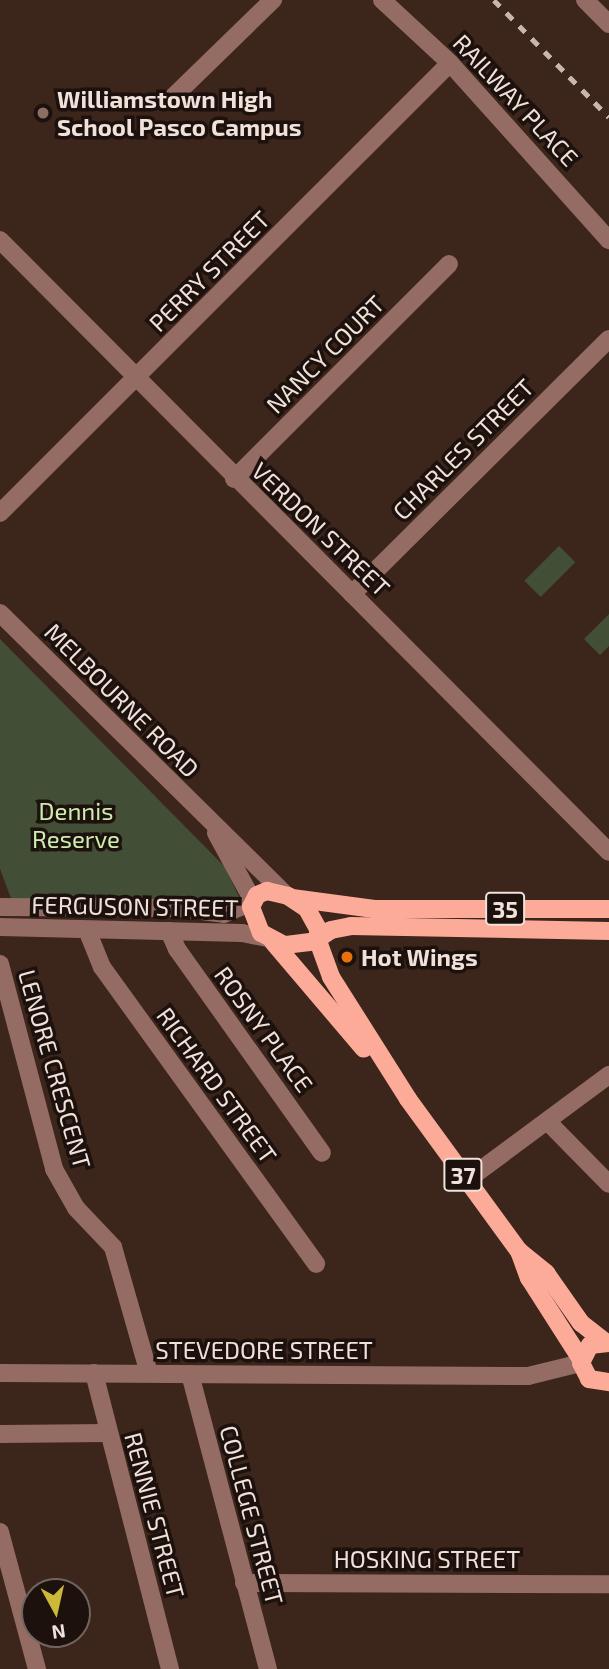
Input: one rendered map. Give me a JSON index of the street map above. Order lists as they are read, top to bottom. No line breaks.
{"streets":{"main road":["35","37"],"street":["RAILWAY PLACE","PERRY STREET","NANCY COURT","CHARLES STREET","VERDON STREET","MELBOURNE ROAD","FERGUSON STREET","ROSNY PLACE","LENORE CRESCENT","RICHARD STREET","STEVEDORE STREET","RENNIE STREET","COLLEGE STREET","HOSKING STREET"]},"crossings":[["RAILWAY PLACE","PERRY STREET"],["PERRY STREET","VERDON STREET"],["NANCY COURT","VERDON STREET"],["CHARLES STREET","VERDON STREET"],["MELBOURNE ROAD","FERGUSON STREET"],["MELBOURNE ROAD","35"],["FERGUSON STREET","35"],["FERGUSON STREET","ROSNY PLACE"],["FERGUSON STREET","RICHARD STREET"],["FERGUSON STREET","37"],["35","37"],["LENORE CRESCENT","STEVEDORE STREET"],["37","STEVEDORE STREET"],["STEVEDORE STREET","RENNIE STREET"],["STEVEDORE STREET","COLLEGE STREET"],["COLLEGE STREET","HOSKING STREET"]],"parks":["Dennis Reserve"],"places":["Williamstown High School Pasco Campus","Hot Wings"],"north":"bottom"}
